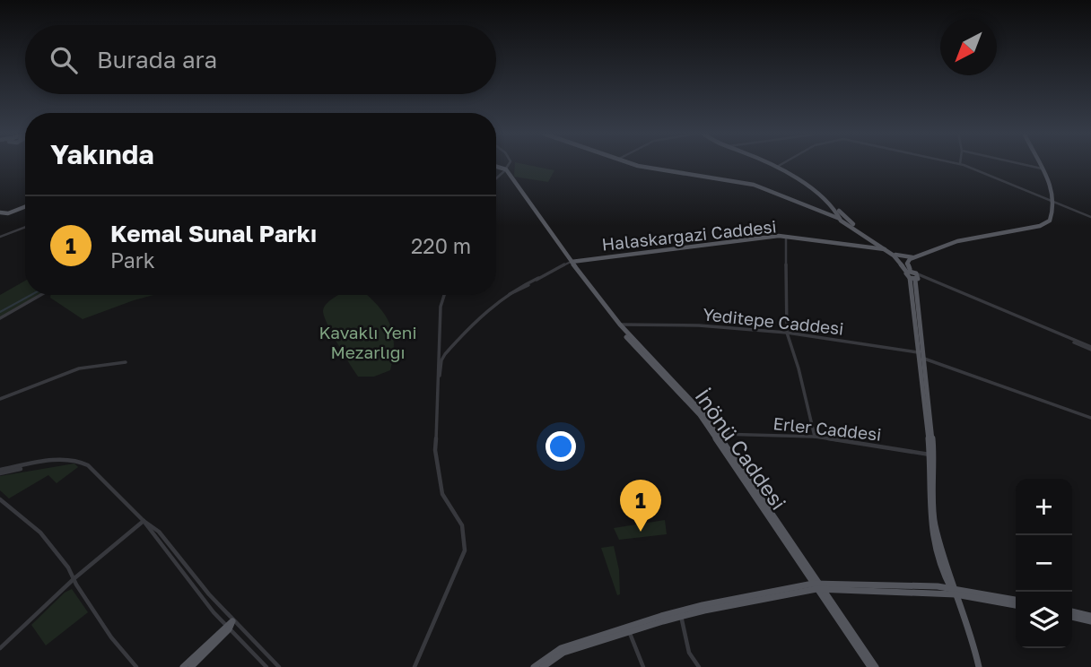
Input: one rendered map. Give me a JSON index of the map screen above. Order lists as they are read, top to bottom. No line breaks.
{"streets":{"main road":["Halaskargazi Caddesi","İnönü Caddesi"],"street":["Yeditepe Caddesi","Erler Caddesi"]},"crossings":[["Halaskargazi Caddesi","İnönü Caddesi"],["Erler Caddesi","İnönü Caddesi"]],"parks":["Kavaklı Yeni Mezarlığı"],"north":"bottom left","page":{"search":"Burada ara","heading":"Yakında","list":[{"mark":"1","name":"Kemal Sunal Parkı","note":"Park","value":"220 m"}],"map_buttons":["+","−"],"pins":"1"}}
